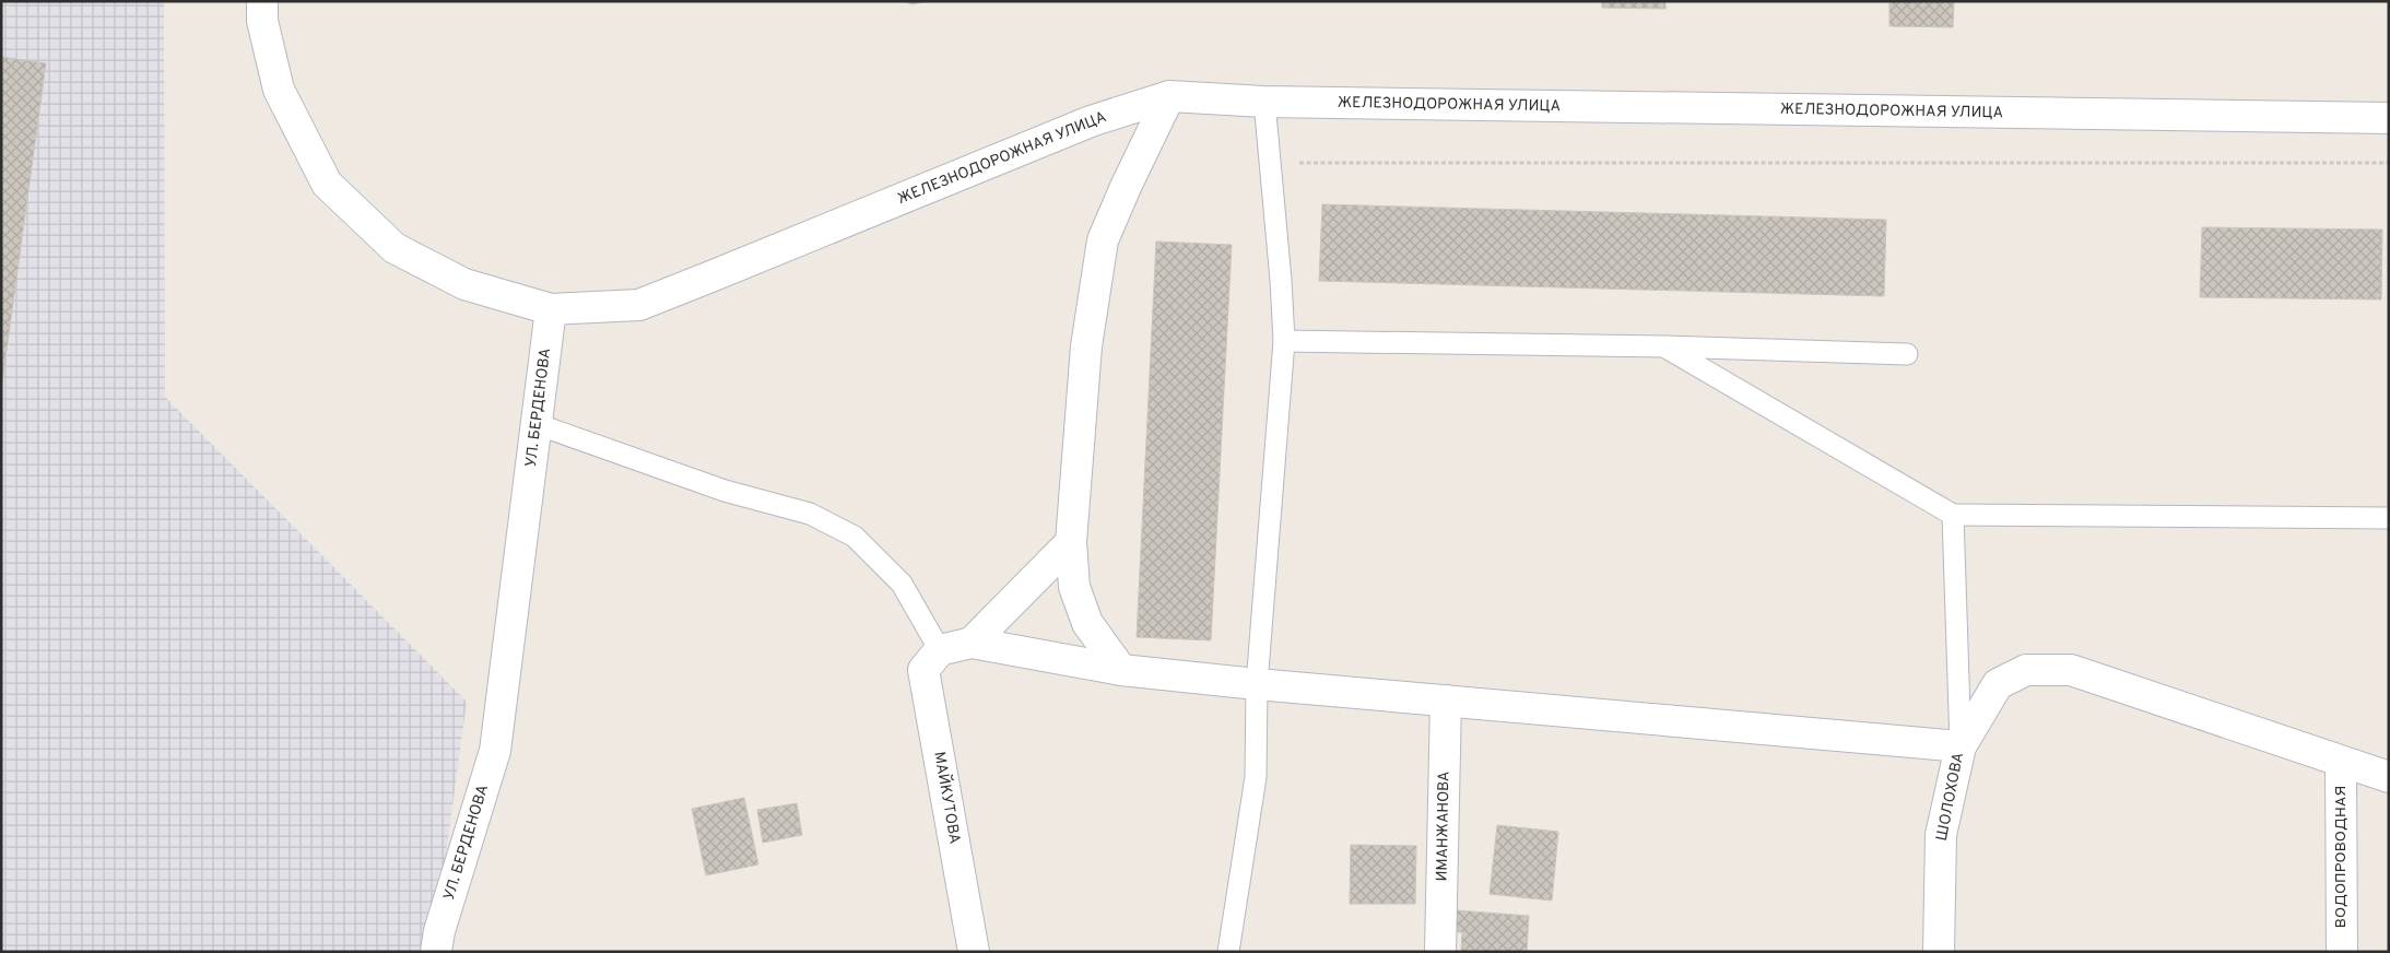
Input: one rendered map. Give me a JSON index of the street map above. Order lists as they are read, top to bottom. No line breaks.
{"streets":{"street":["ЖЕЛЕЗНОДОРОЖНАЯ УЛИЦА","УЛ. БЕРДЕНОВА","ШОЛОХОВА","МАЙКУТОВА","ИМАНЖАНОВА","ВОДОПРОВОДНАЯ"]},"crossings":[["ЖЕЛЕЗНОДОРОЖНАЯ УЛИЦА","УЛ. БЕРДЕНОВА"],["ШОЛОХОВА","ВОДОПРОВОДНАЯ"]]}
